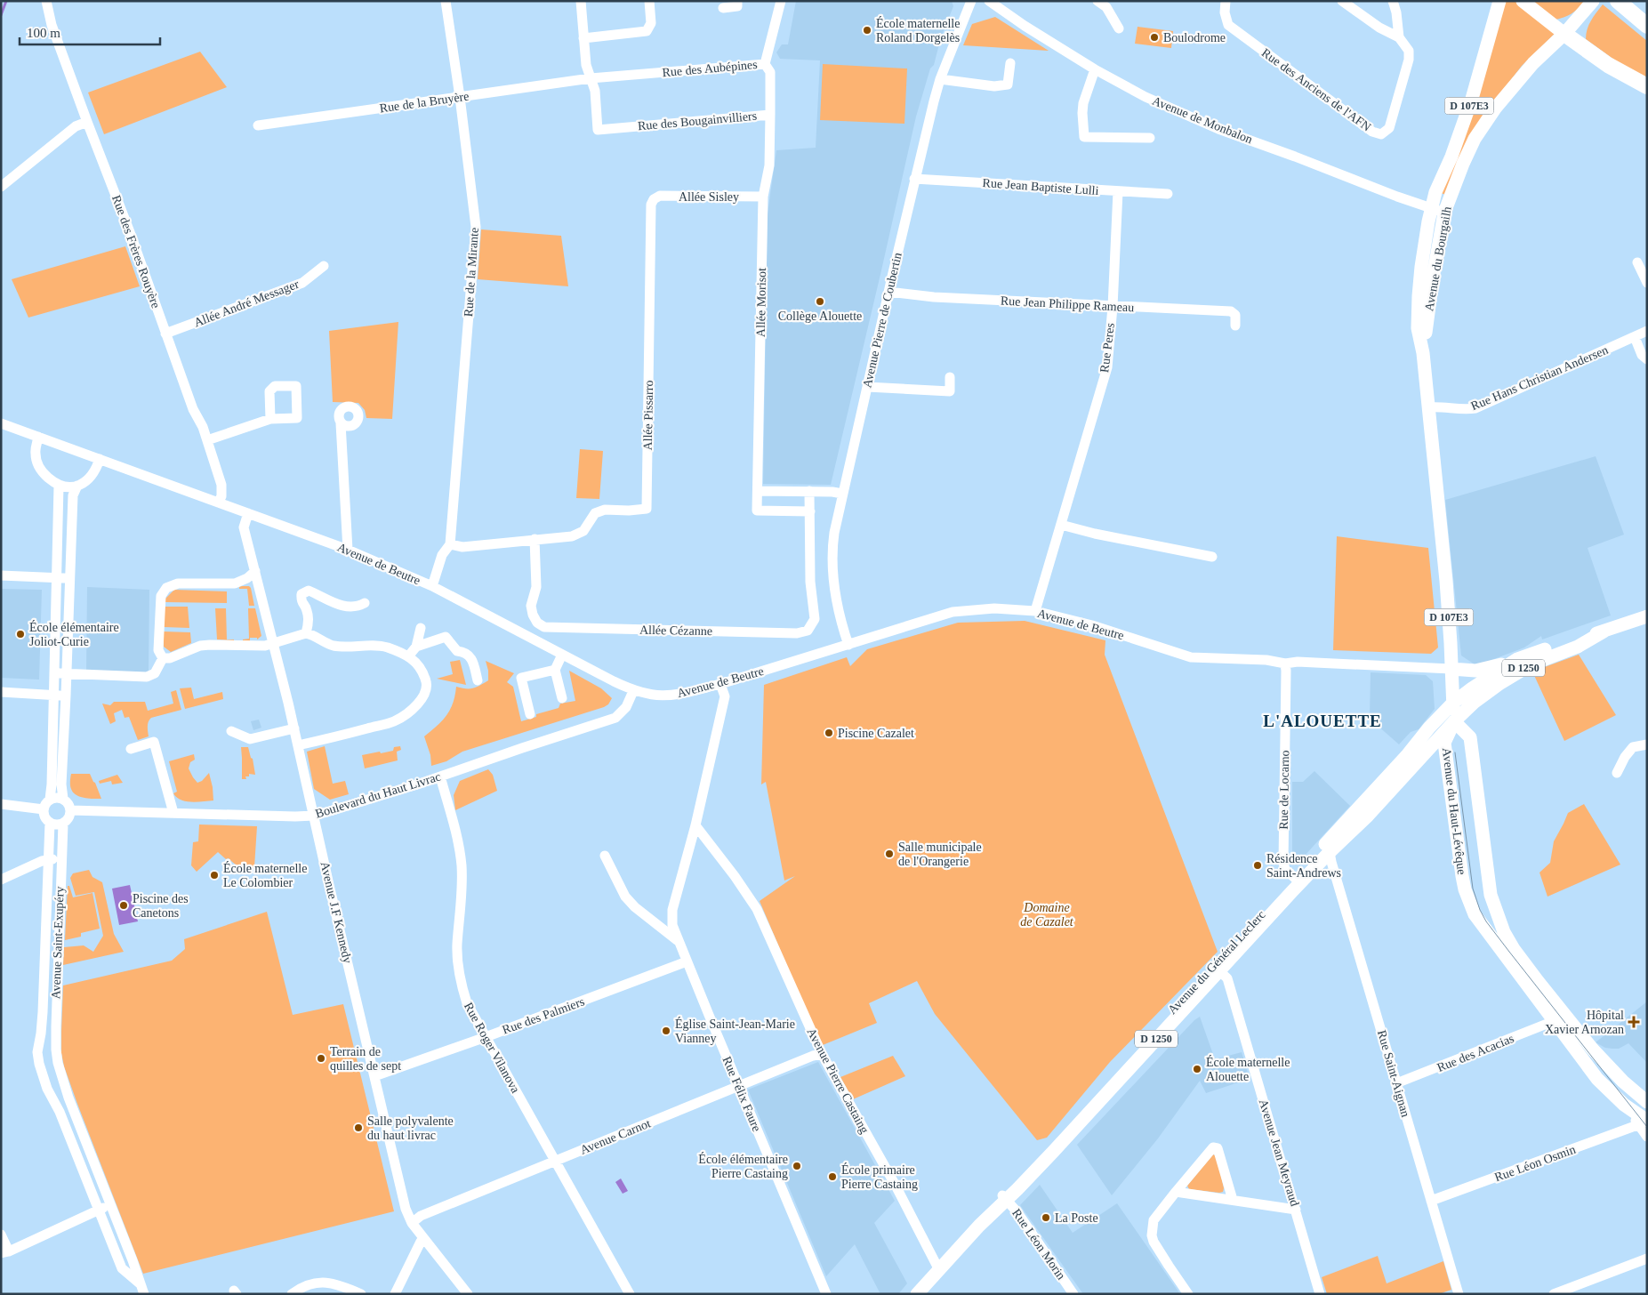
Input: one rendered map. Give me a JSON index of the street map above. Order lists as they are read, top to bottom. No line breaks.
{"streets":{"main road":["D 107E3","Avenue du Bourgailh","D 1250","Avenue du Haut-Lévêque","Avenue du Général Leclerc"],"street":["Rue des Aubépines","Rue des Anciens de l'AFN","Rue de la Bruyère","Avenue de Monbalon","Rue des Bougainvilliers","Rue Jean Baptiste Lulli","Allée Sisley","Rue des Frères Rouyère","Rue de la Mirante","Allée Morisot","Allée André Messager","Rue Jean Philippe Rameau","Avenue Pierre de Coubertin","Rue Peres","Rue Hans Christian Andersen","Allée Pissarro","Avenue de Beutre","Allée Cézanne","Rue de Locarno","Boulevard du Haut Livrac","Avenue J.F Kennedy","Avenue Saint-Exupéry","Rue des Palmiers","Rue Roger Vilanova","Rue des Acacias","Rue Saint-Aignan","Avenue Pierre Castaing","Rue Félix Faure","Avenue Carnot","Avenue Jean Meyraud","Rue Léon Osmin","Rue Léon Morin"]},"crossings":[["Rue des Aubépines","Rue de la Bruyère"],["Rue des Aubépines","Rue des Bougainvilliers"],["Rue de la Bruyère","Rue des Bougainvilliers"],["Rue de la Bruyère","Rue de la Mirante"],["D 107E3","Avenue du Bourgailh"],["D 107E3","Avenue de Beutre"],["D 107E3","D 1250"],["Avenue de Monbalon","Avenue du Bourgailh"],["Rue des Bougainvilliers","Allée Morisot"],["Rue Jean Baptiste Lulli","Avenue Pierre de Coubertin"],["Rue Jean Baptiste Lulli","Rue Peres"],["Allée Sisley","Allée Morisot"],["Allée Sisley","Allée Pissarro"],["Rue des Frères Rouyère","Allée André Messager"],["Rue des Frères Rouyère","Avenue de Beutre"],["Avenue du Bourgailh","Rue Hans Christian Andersen"],["Avenue du Bourgailh","Avenue de Beutre"],["Rue de la Mirante","Avenue de Beutre"],["Allée Morisot","Allée Cézanne"],["Rue Jean Philippe Rameau","Avenue Pierre de Coubertin"],["Rue Jean Philippe Rameau","Rue Peres"],["Avenue Pierre de Coubertin","Avenue de Beutre"],["Rue Peres","Avenue de Beutre"],["Allée Pissarro","Allée Cézanne"],["Avenue de Beutre","Rue de Locarno"],["Avenue de Beutre","Boulevard du Haut Livrac"],["Avenue de Beutre","Avenue J.F Kennedy"],["Avenue de Beutre","Rue Félix Faure"],["D 1250","Avenue du Haut-Lévêque"],["D 1250","Avenue du Général Leclerc"],["Rue de Locarno","Avenue du Général Leclerc"],["Boulevard du Haut Livrac","Avenue J.F Kennedy"],["Boulevard du Haut Livrac","Avenue Saint-Exupéry"],["Boulevard du Haut Livrac","Rue Roger Vilanova"],["Avenue du Haut-Lévêque","Avenue du Général Leclerc"],["Avenue du Haut-Lévêque","Rue des Acacias"],["Avenue du Haut-Lévêque","Rue Léon Osmin"],["Avenue J.F Kennedy","Rue des Palmiers"],["Avenue J.F Kennedy","Avenue Carnot"],["Avenue du Général Leclerc","Rue Saint-Aignan"],["Avenue du Général Leclerc","Avenue Pierre Castaing"],["Avenue du Général Leclerc","Avenue Jean Meyraud"],["Avenue du Général Leclerc","Rue Léon Morin"],["Rue des Palmiers","Rue Roger Vilanova"],["Rue des Palmiers","Rue Félix Faure"],["Rue Roger Vilanova","Avenue Carnot"],["Rue des Acacias","Rue Saint-Aignan"],["Rue Saint-Aignan","Rue Léon Osmin"],["Avenue Pierre Castaing","Rue Félix Faure"],["Avenue Pierre Castaing","Avenue Carnot"],["Rue Félix Faure","Avenue Carnot"]],"districts":["L'ALOUETTE"],"parks":["Domaine de Cazalet"],"places":{"other":["École maternelle Roland Dorgelès","Boulodrome","Collège Alouette","École élémentaire Joliot-Curie","Piscine Cazalet","Salle municipale de l'Orangerie","Résidence Saint-Andrews","École maternelle Le Colombier","Piscine des Canetons","Église Saint-Jean-Marie Vianney","Terrain de quilles de sept","École maternelle Alouette","Salle polyvalente du haut livrac","École élémentaire Pierre Castaing","École primaire Pierre Castaing","La Poste"],"health":["Hôpital Xavier Arnozan"]},"scale_bar":"100 m"}
